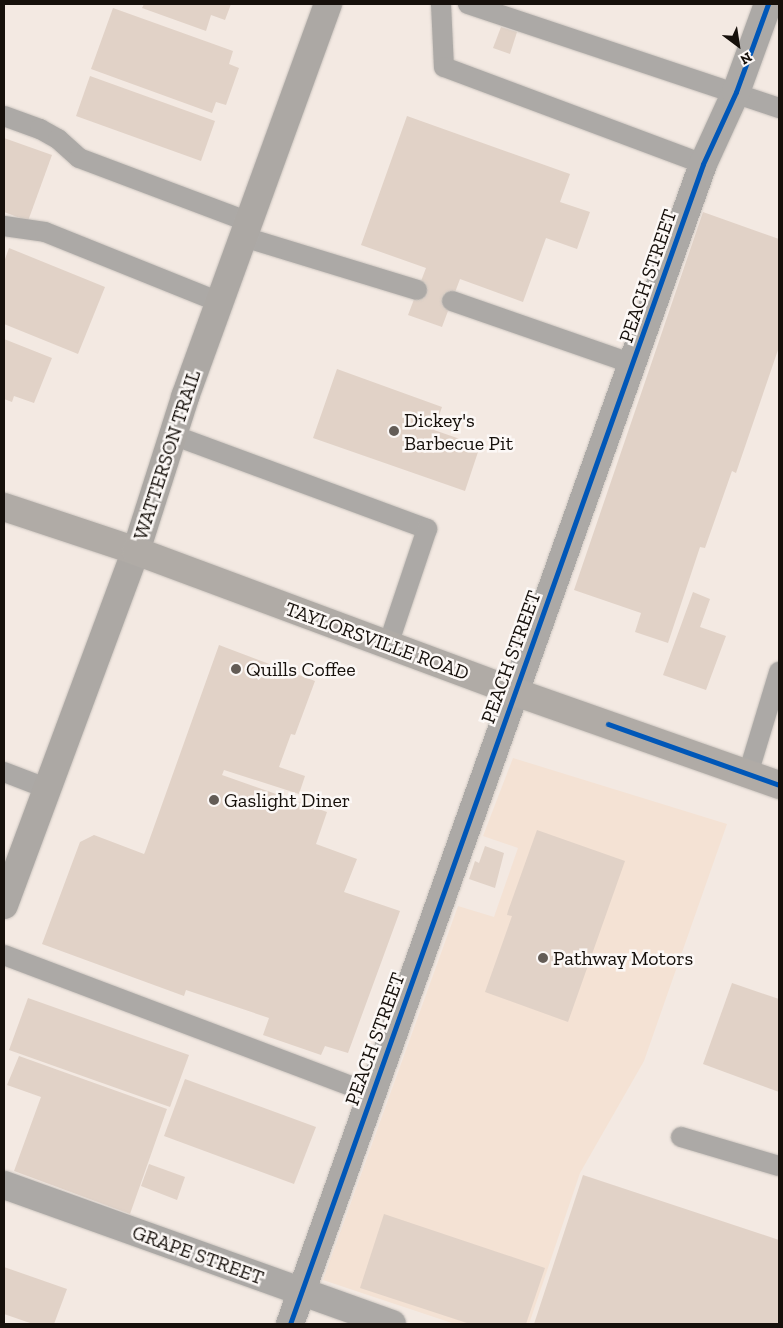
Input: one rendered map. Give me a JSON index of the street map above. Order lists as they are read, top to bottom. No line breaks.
{"streets":{"main road":["WATTERSON TRAIL","TAYLORSVILLE ROAD"],"street":["PEACH STREET","GRAPE STREET"]},"crossings":[["PEACH STREET","TAYLORSVILLE ROAD"],["PEACH STREET","GRAPE STREET"],["WATTERSON TRAIL","TAYLORSVILLE ROAD"]],"places":["Dickey's Barbecue Pit","Quills Coffee","Gaslight Diner","Pathway Motors"],"north":"bottom right"}
